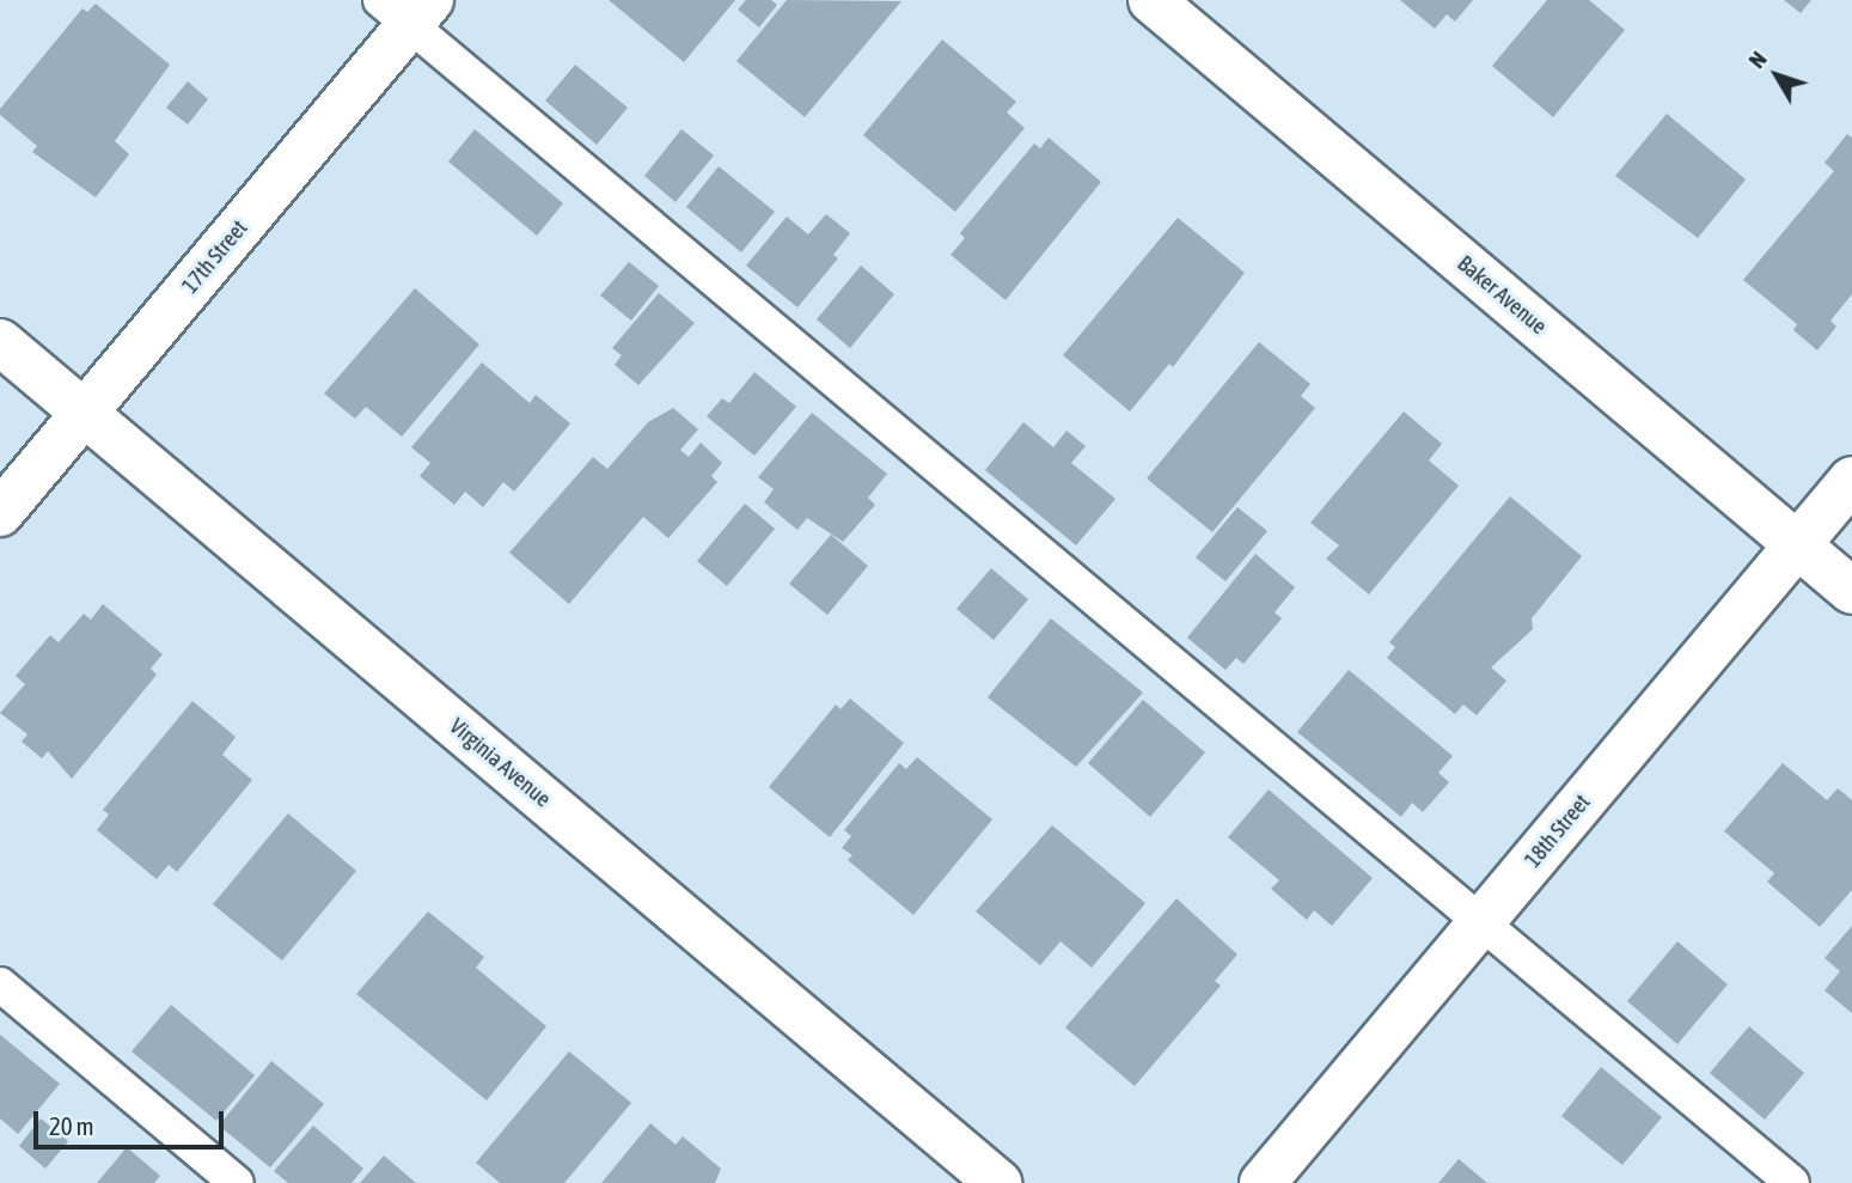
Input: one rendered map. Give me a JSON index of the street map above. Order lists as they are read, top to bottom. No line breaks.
{"streets":{"street":["17th Street","Baker Avenue","Virginia Avenue","18th Street"]},"crossings":[["17th Street","Virginia Avenue"],["Baker Avenue","18th Street"]],"scale_bar":"20 m","north":"top left"}
